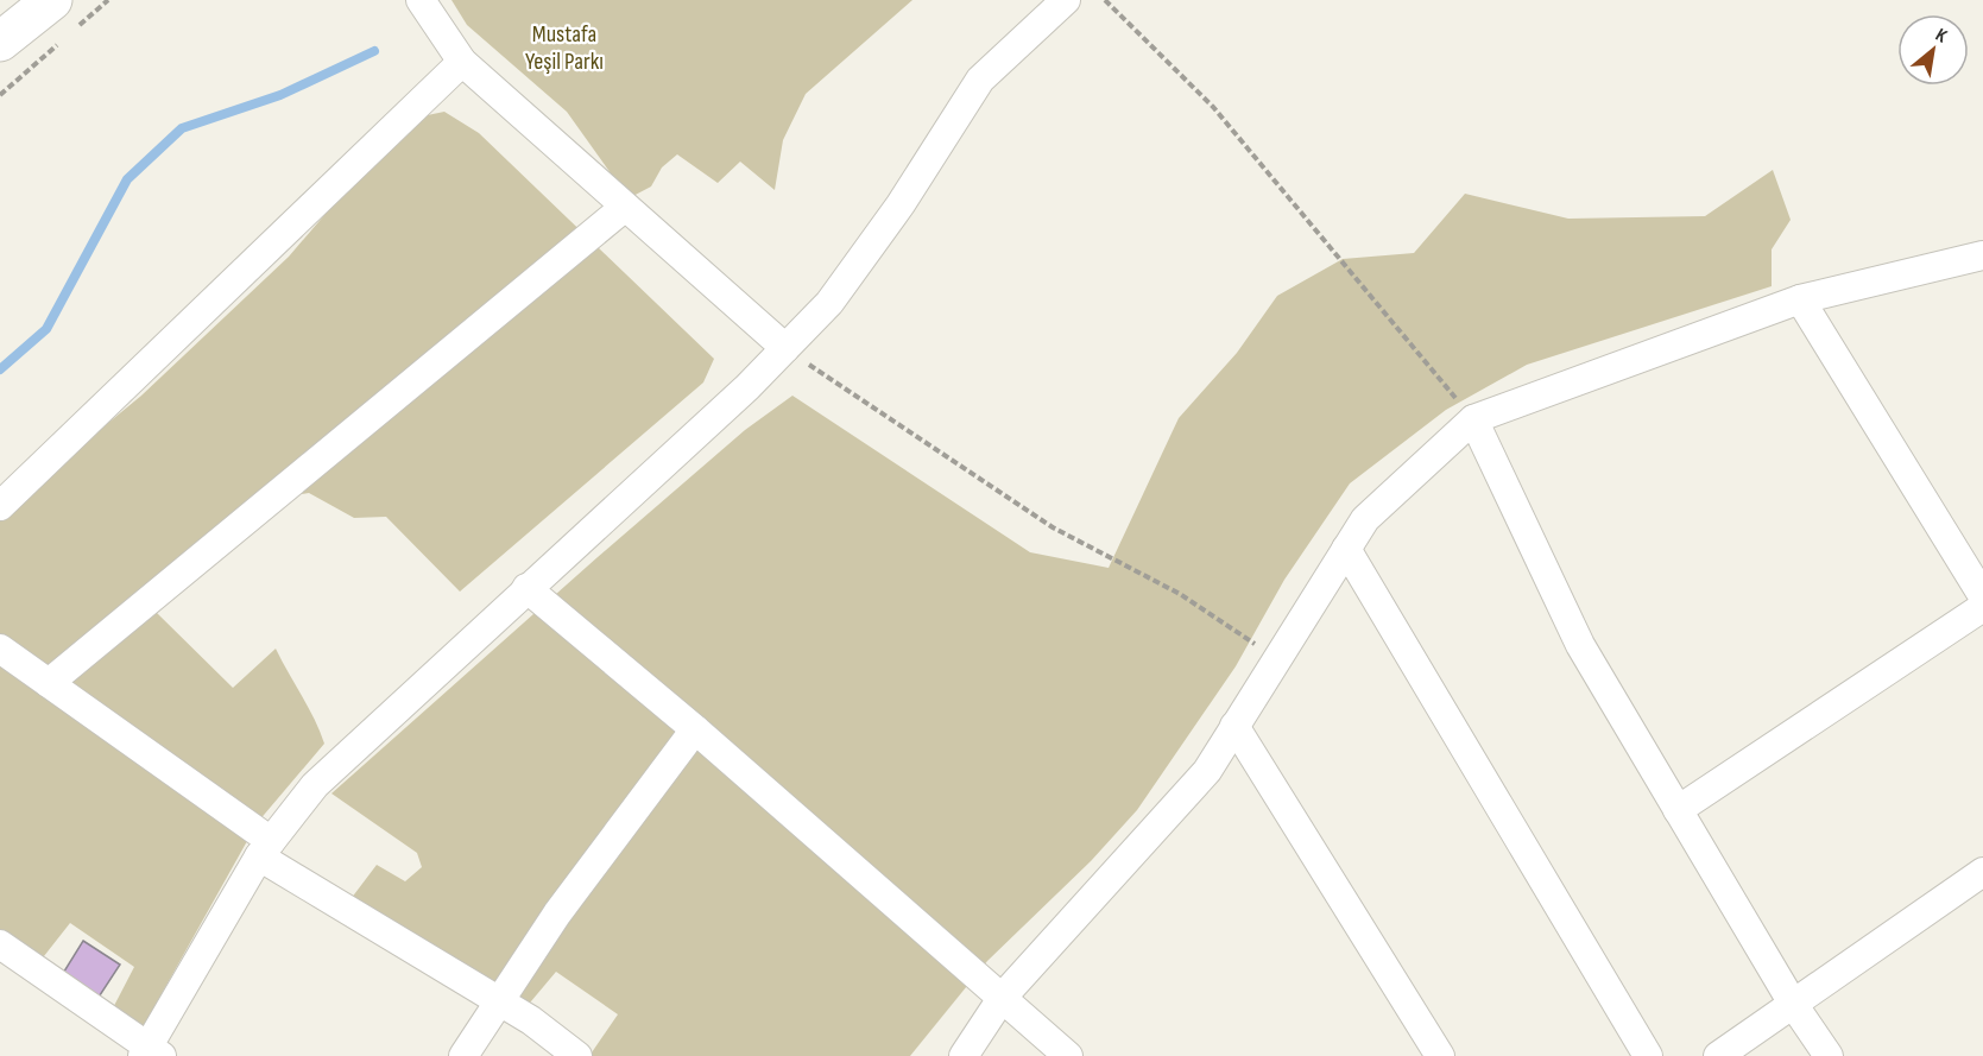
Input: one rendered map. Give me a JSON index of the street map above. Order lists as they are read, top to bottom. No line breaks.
{"parks":["Mustafa Yeşil Parkı"],"north":"top right"}
